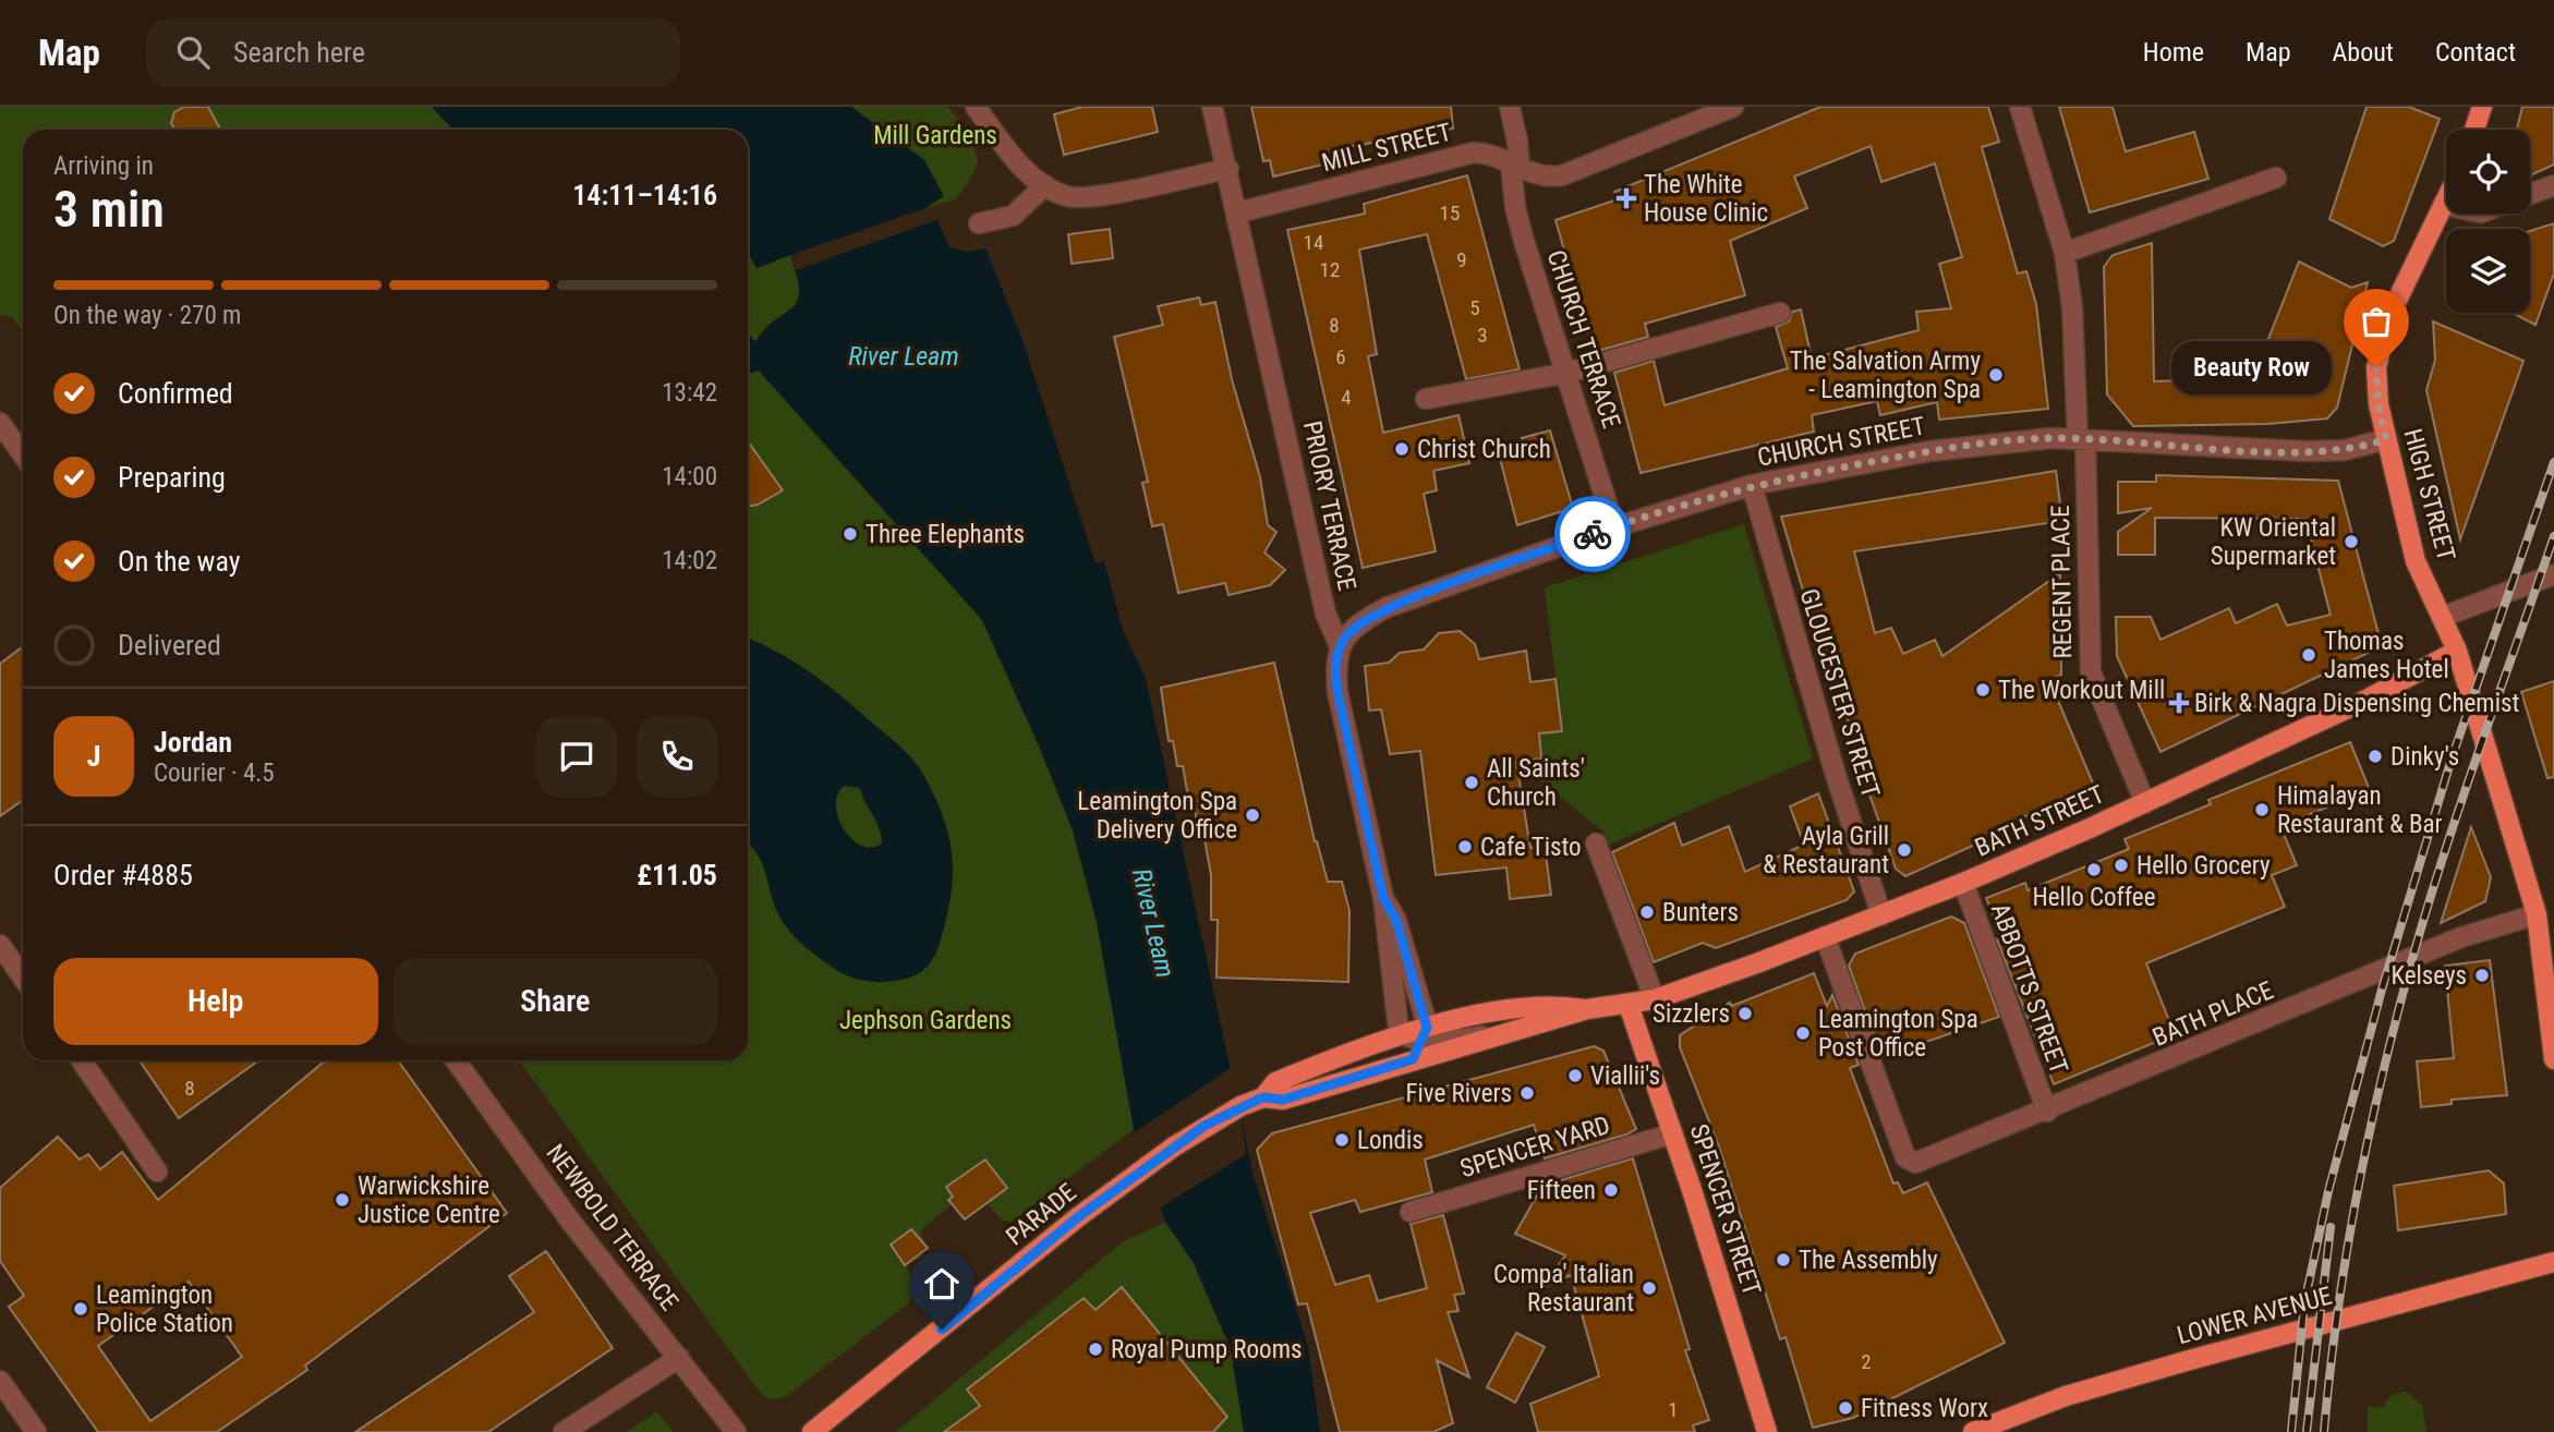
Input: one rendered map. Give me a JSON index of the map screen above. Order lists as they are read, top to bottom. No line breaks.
{"streets":{"main road":["HIGH STREET","BATH STREET","SPENCER STREET","PARADE","LOWER AVENUE"],"street":["MILL STREET","CHURCH TERRACE","CHURCH STREET","PRIORY TERRACE","REGENT PLACE","GLOUCESTER STREET","ABBOTTS STREET","BATH PLACE","SPENCER YARD","NEWBOLD TERRACE"]},"crossings":[["MILL STREET","CHURCH TERRACE"],["MILL STREET","PRIORY TERRACE"],["CHURCH TERRACE","CHURCH STREET"],["CHURCH STREET","HIGH STREET"],["CHURCH STREET","PRIORY TERRACE"],["CHURCH STREET","REGENT PLACE"],["CHURCH STREET","GLOUCESTER STREET"],["HIGH STREET","BATH STREET"],["REGENT PLACE","BATH STREET"],["GLOUCESTER STREET","BATH STREET"],["BATH STREET","ABBOTTS STREET"],["BATH STREET","BATH PLACE"],["BATH STREET","SPENCER STREET"],["ABBOTTS STREET","BATH PLACE"],["SPENCER YARD","SPENCER STREET"]],"water":["River Leam"],"parks":["Mill Gardens","Jephson Gardens"],"places":{"health":["The White House Clinic","Birk & Nagra Dispensing Chemist"],"other":["Beauty Row","The Salvation Army - Leamington Spa","Christ Church","Three Elephants","KW Oriental Supermarket","Thomas James Hotel","The Workout Mill","Dinky's","All Saints' Church","Himalayan Restaurant & Bar","Leamington Spa Delivery Office","Cafe Tisto","Ayla Grill & Restaurant","Hello Grocery","Hello Coffee","Bunters","Kelseys","Sizzlers","Leamington Spa Post Office","Viallii's","Five Rivers","Londis","Fifteen","Warwickshire Justice Centre","The Assembly","Compa' Italian Restaurant","Leamington Police Station","Royal Pump Rooms","Fitness Worx"]},"house_numbers":["15","14","9","12","5","8","3","6","4","8","2","1"],"page":{"header":"Map","search":"Search here","nav":["Home","Map","About","Contact"],"heading":["3 min","Arriving in","14:11–14:16"],"panel":["Jordan","Courier · 4.5","Order #4885","£11.05"],"bar":"On the way · 270 m","bubble":"Beauty Row","list":[["Confirmed","13:42"],["Preparing","14:00"],["On the way","14:02"],"Delivered"],"round":"J","buttons":["Help","Share"]}}
